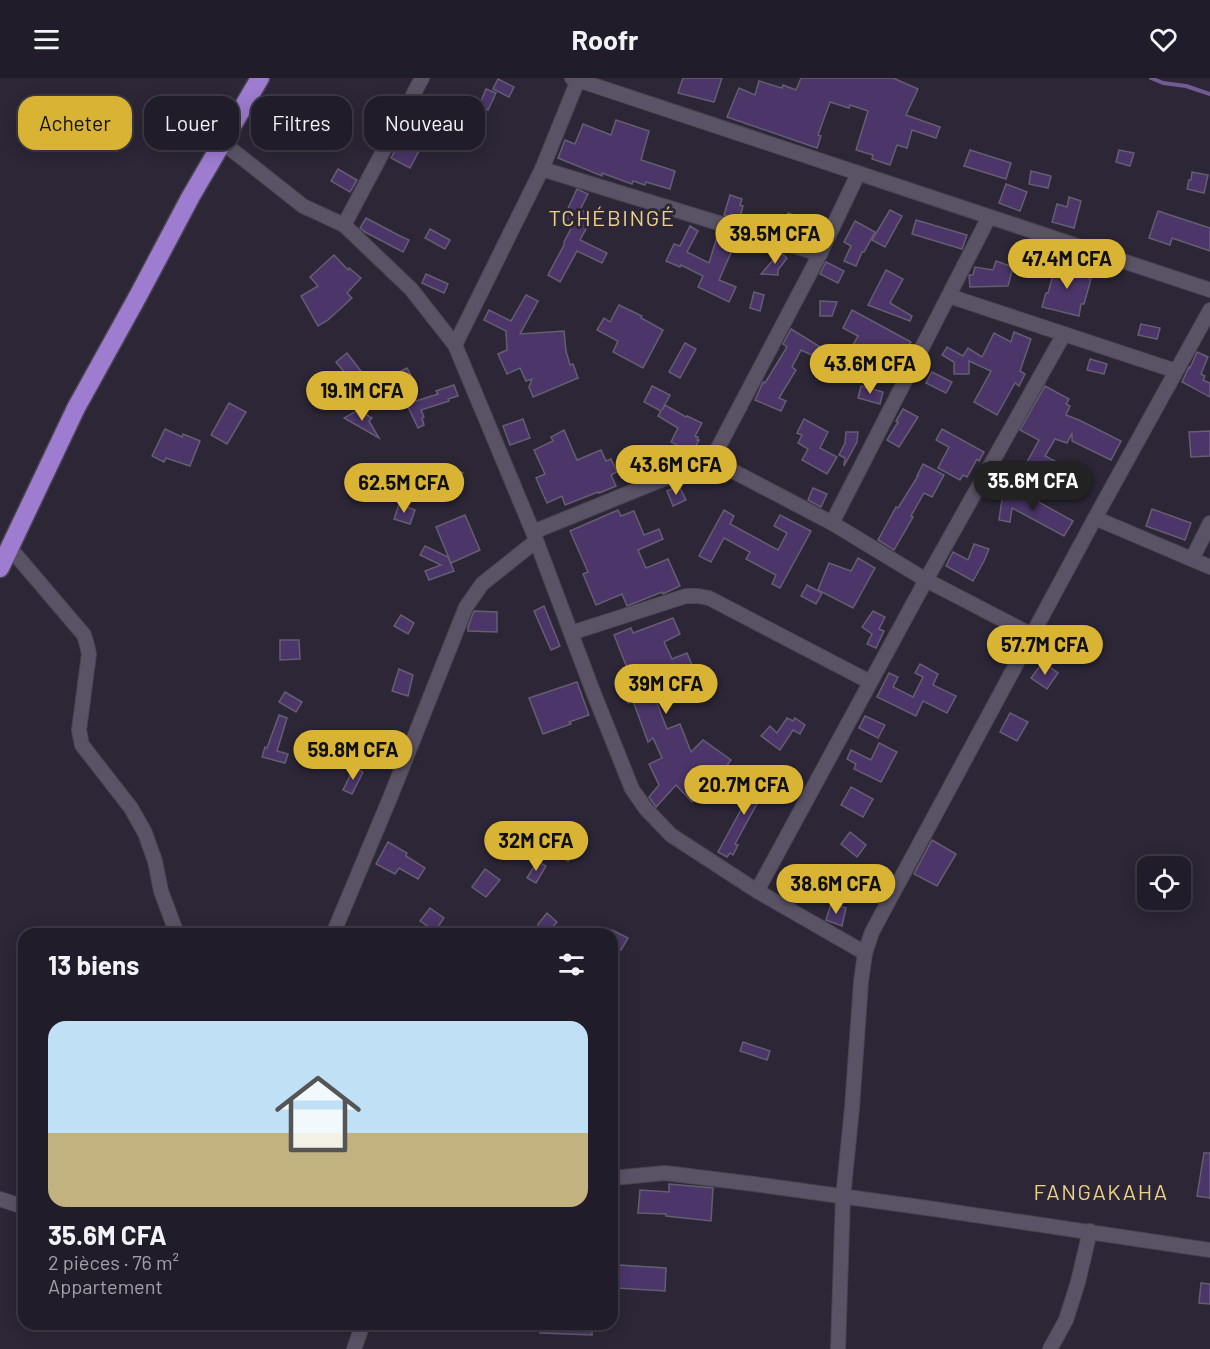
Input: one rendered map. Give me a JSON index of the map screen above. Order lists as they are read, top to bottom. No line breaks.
{"districts":["TCHÉBINGÉ","FANGAKAHA"],"page":{"header":"Roofr","chip":["Acheter","Louer","Filtres","Nouveau"],"price":["39.5M CFA","47.4M CFA","43.6M CFA","19.1M CFA","43.6M CFA","35.6M CFA","62.5M CFA","57.7M CFA","39M CFA","59.8M CFA","20.7M CFA","32M CFA","38.6M CFA"],"heading":"13 biens","list":[{"name":"35.6M CFA","note":"2 pièces · 76 m² · Appartement"}]}}
